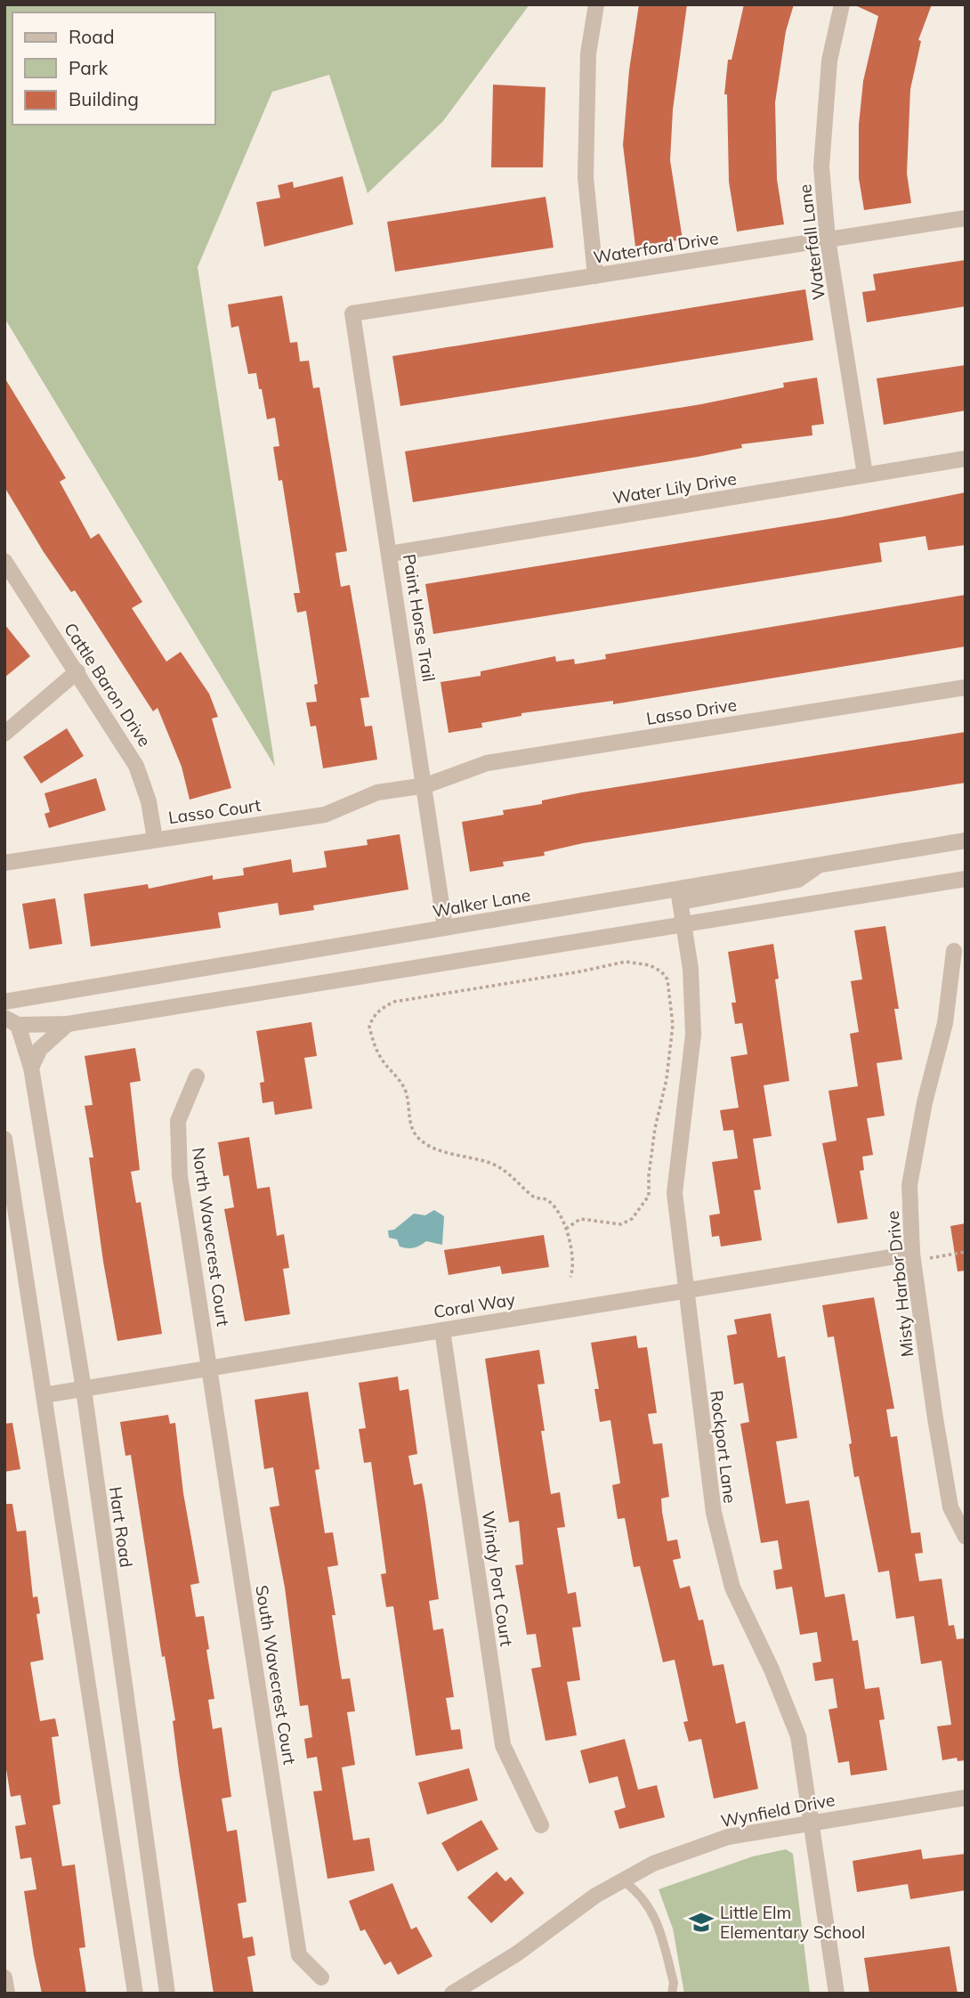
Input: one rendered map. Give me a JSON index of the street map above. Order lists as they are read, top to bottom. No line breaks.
{"streets":{"street":["Waterfall Lane","Waterford Drive","Water Lily Drive","Paint Horse Trail","Cattle Baron Drive","Lasso Drive","Lasso Court","Walker Lane","North Wavecrest Court","Misty Harbor Drive","Coral Way","Rockport Lane","Hart Road","Windy Port Court","South Wavecrest Court","Wynfield Drive"]},"crossings":[["Waterfall Lane","Waterford Drive"],["Waterfall Lane","Water Lily Drive"],["Waterford Drive","Paint Horse Trail"],["Water Lily Drive","Paint Horse Trail"],["Paint Horse Trail","Lasso Drive"],["Paint Horse Trail","Lasso Court"],["Paint Horse Trail","Walker Lane"],["Cattle Baron Drive","Lasso Court"],["Lasso Drive","Lasso Court"],["Walker Lane","Rockport Lane"],["North Wavecrest Court","Coral Way"],["North Wavecrest Court","South Wavecrest Court"],["Misty Harbor Drive","Coral Way"],["Coral Way","Rockport Lane"],["Coral Way","Hart Road"],["Coral Way","Windy Port Court"],["Coral Way","South Wavecrest Court"],["Rockport Lane","Wynfield Drive"]],"places":{"school or university":["Little Elm Elementary School"]},"legend":["Road","Park","Building"]}
